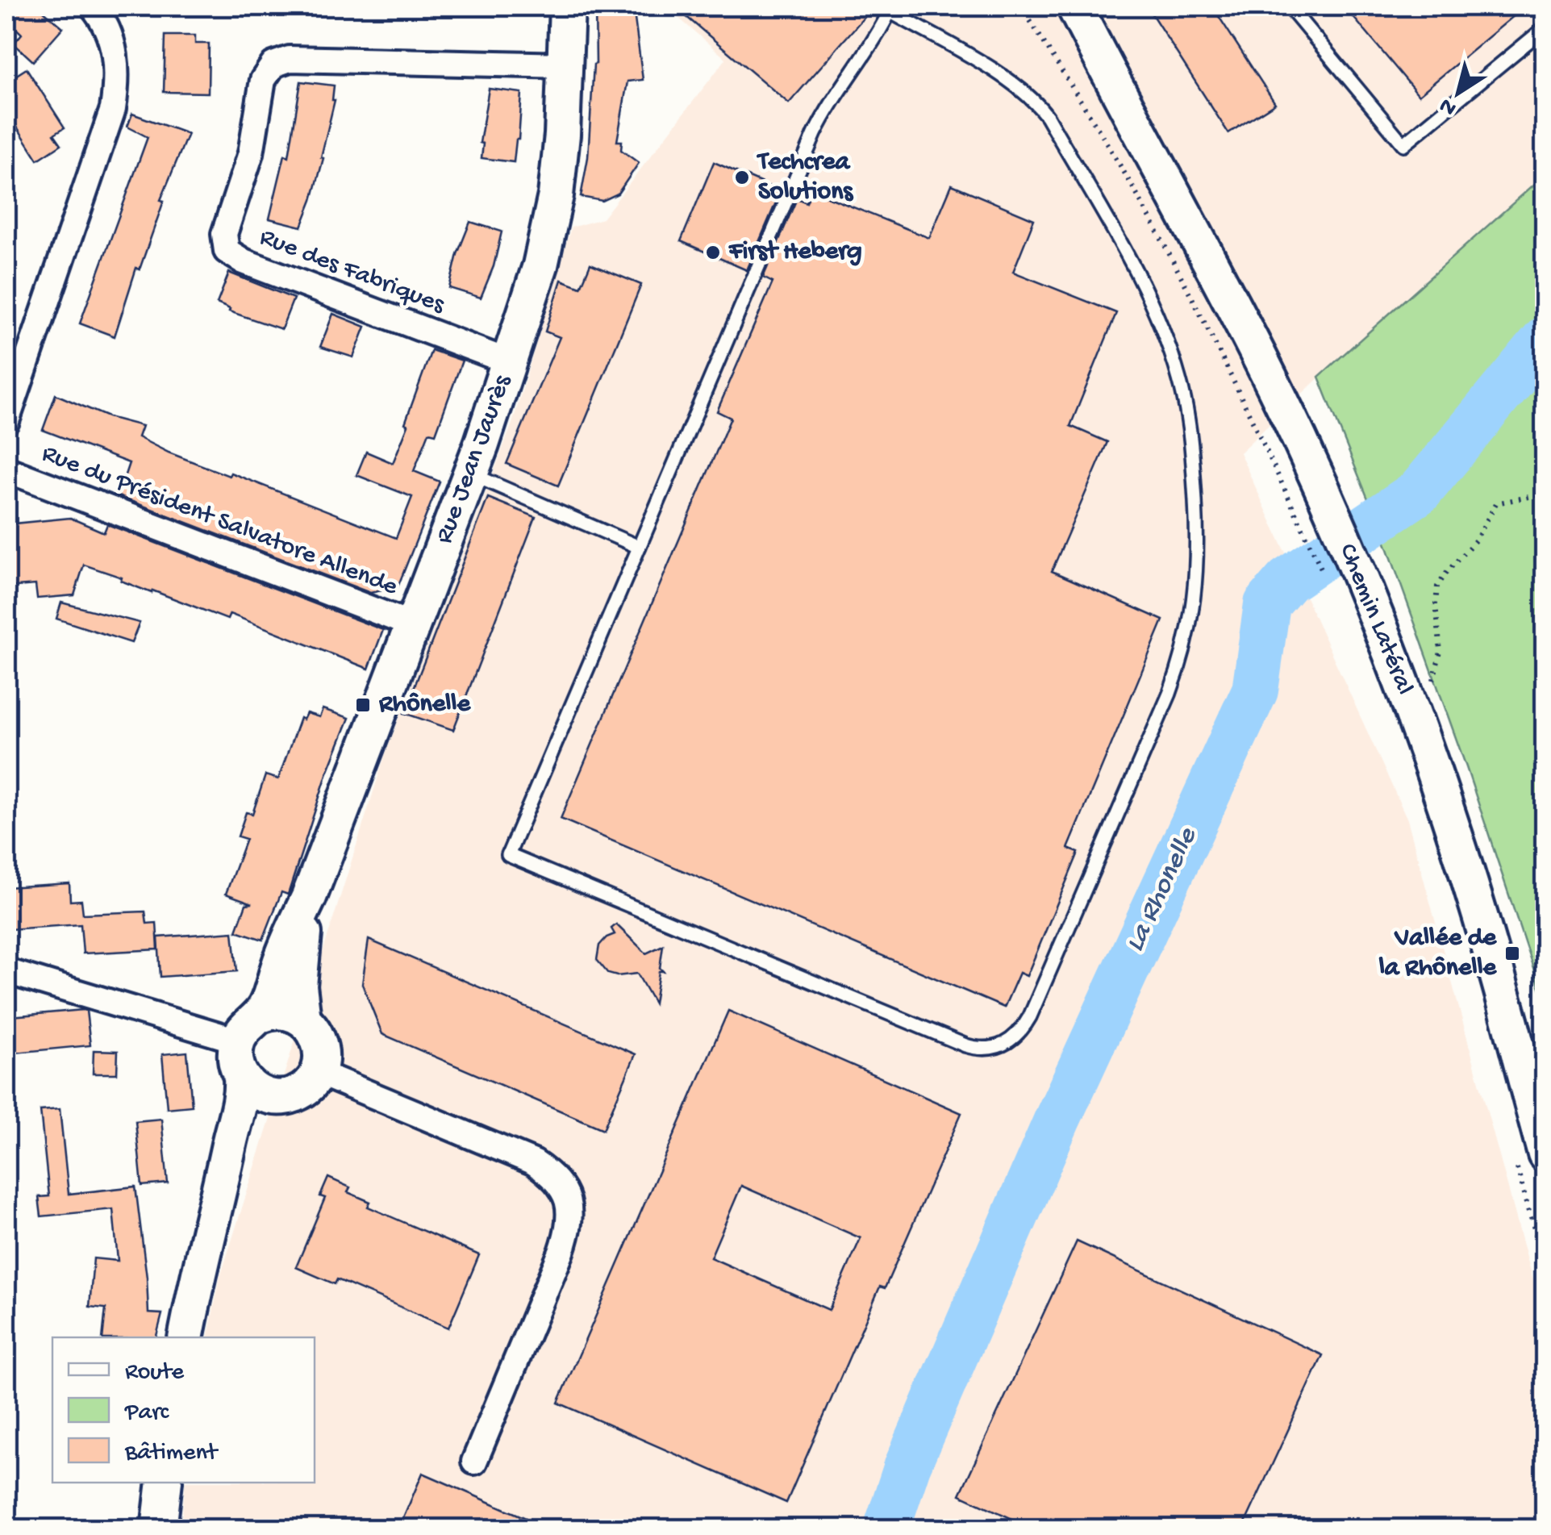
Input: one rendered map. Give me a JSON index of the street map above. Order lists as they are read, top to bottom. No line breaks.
{"streets":{"main road":["Rue Jean Jaurès","Chemin Latéral"],"street":["Rue des Fabriques","Rue du Président Salvatore Allende"]},"crossings":[["Rue des Fabriques","Rue Jean Jaurès"],["Rue Jean Jaurès","Rue du Président Salvatore Allende"]],"water":["La Rhonelle"],"places":{"other":["Techcrea Solutions","First Heberg"],"transit":["Rhônelle","Vallée de la Rhônelle"]},"legend":["Route","Parc","Bâtiment"],"north":"bottom left"}
